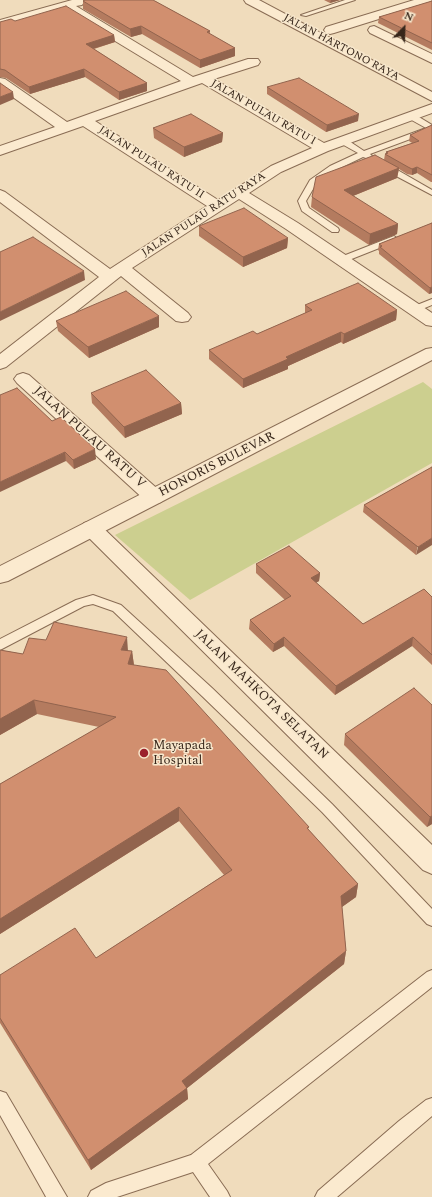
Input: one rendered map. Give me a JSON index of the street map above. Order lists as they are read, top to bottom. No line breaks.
{"streets":{"street":["JALAN HARTONO RAYA","JALAN PULAU RATU I","JALAN PULAU RATU II","JALAN PULAU RATU RAYA","JALAN PULAU RATU V","HONORIS BULEVAR","JALAN MAHKOTA SELATAN"]},"crossings":[["JALAN PULAU RATU I","JALAN PULAU RATU RAYA"],["JALAN PULAU RATU II","JALAN PULAU RATU RAYA"],["JALAN PULAU RATU V","HONORIS BULEVAR"],["HONORIS BULEVAR","JALAN MAHKOTA SELATAN"]],"places":["Mayapada Hospital"],"north":"top right"}
